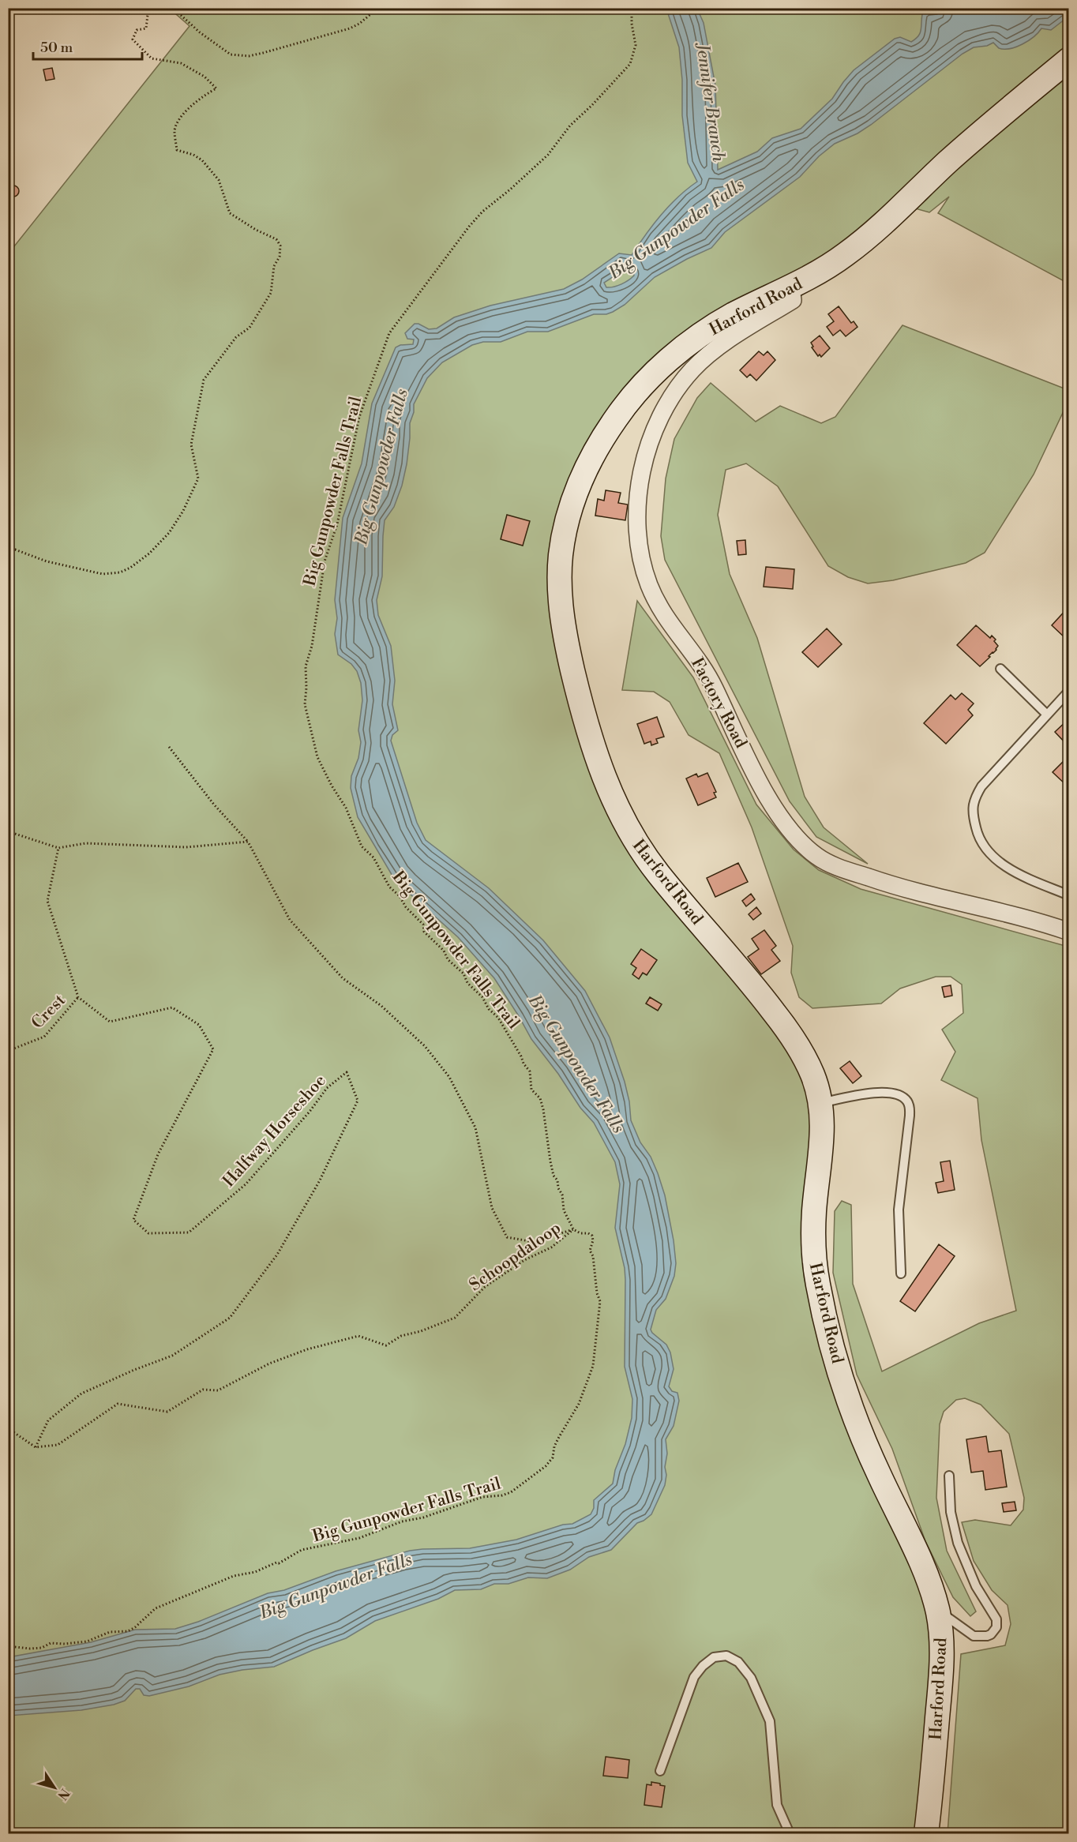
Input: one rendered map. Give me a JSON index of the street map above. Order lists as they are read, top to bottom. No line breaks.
{"streets":{"main road":["Harford Road"],"street":["Factory Road"],"path":["Big Gunpowder Falls Trail","Crest","Halfway Horseshoe","Schoopdaloop"]},"crossings":[["Harford Road","Factory Road"],["Big Gunpowder Falls Trail","Schoopdaloop"],["Crest","Halfway Horseshoe"],["Halfway Horseshoe","Schoopdaloop"]],"water":["Jennifer Branch","Big Gunpowder Falls"],"scale_bar":"50 m","north":"bottom right"}
